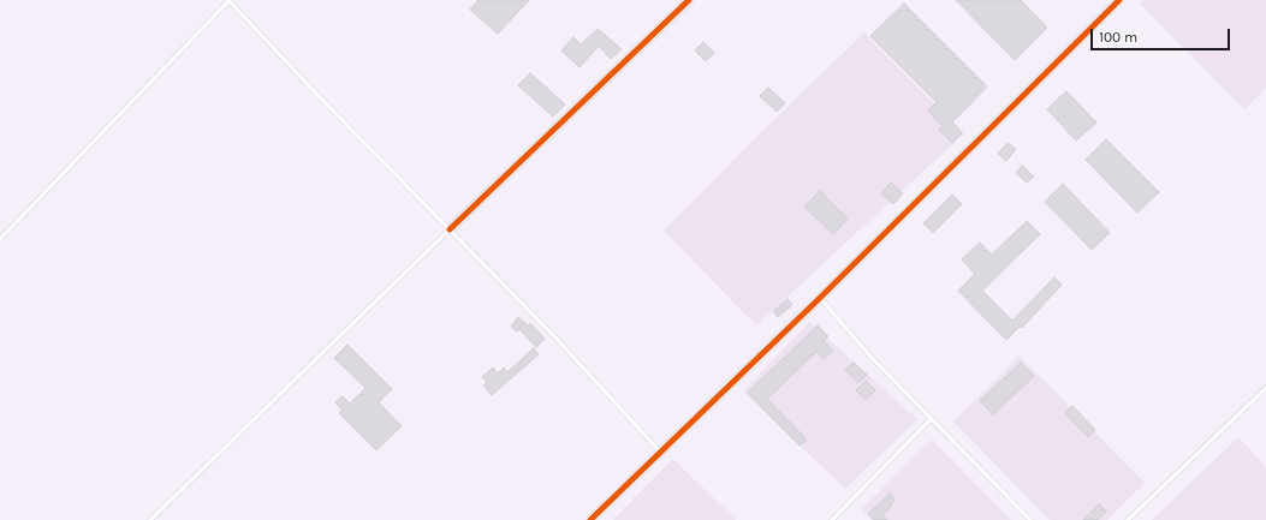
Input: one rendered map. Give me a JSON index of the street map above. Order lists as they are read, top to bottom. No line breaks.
{"scale_bar":"100 m"}
